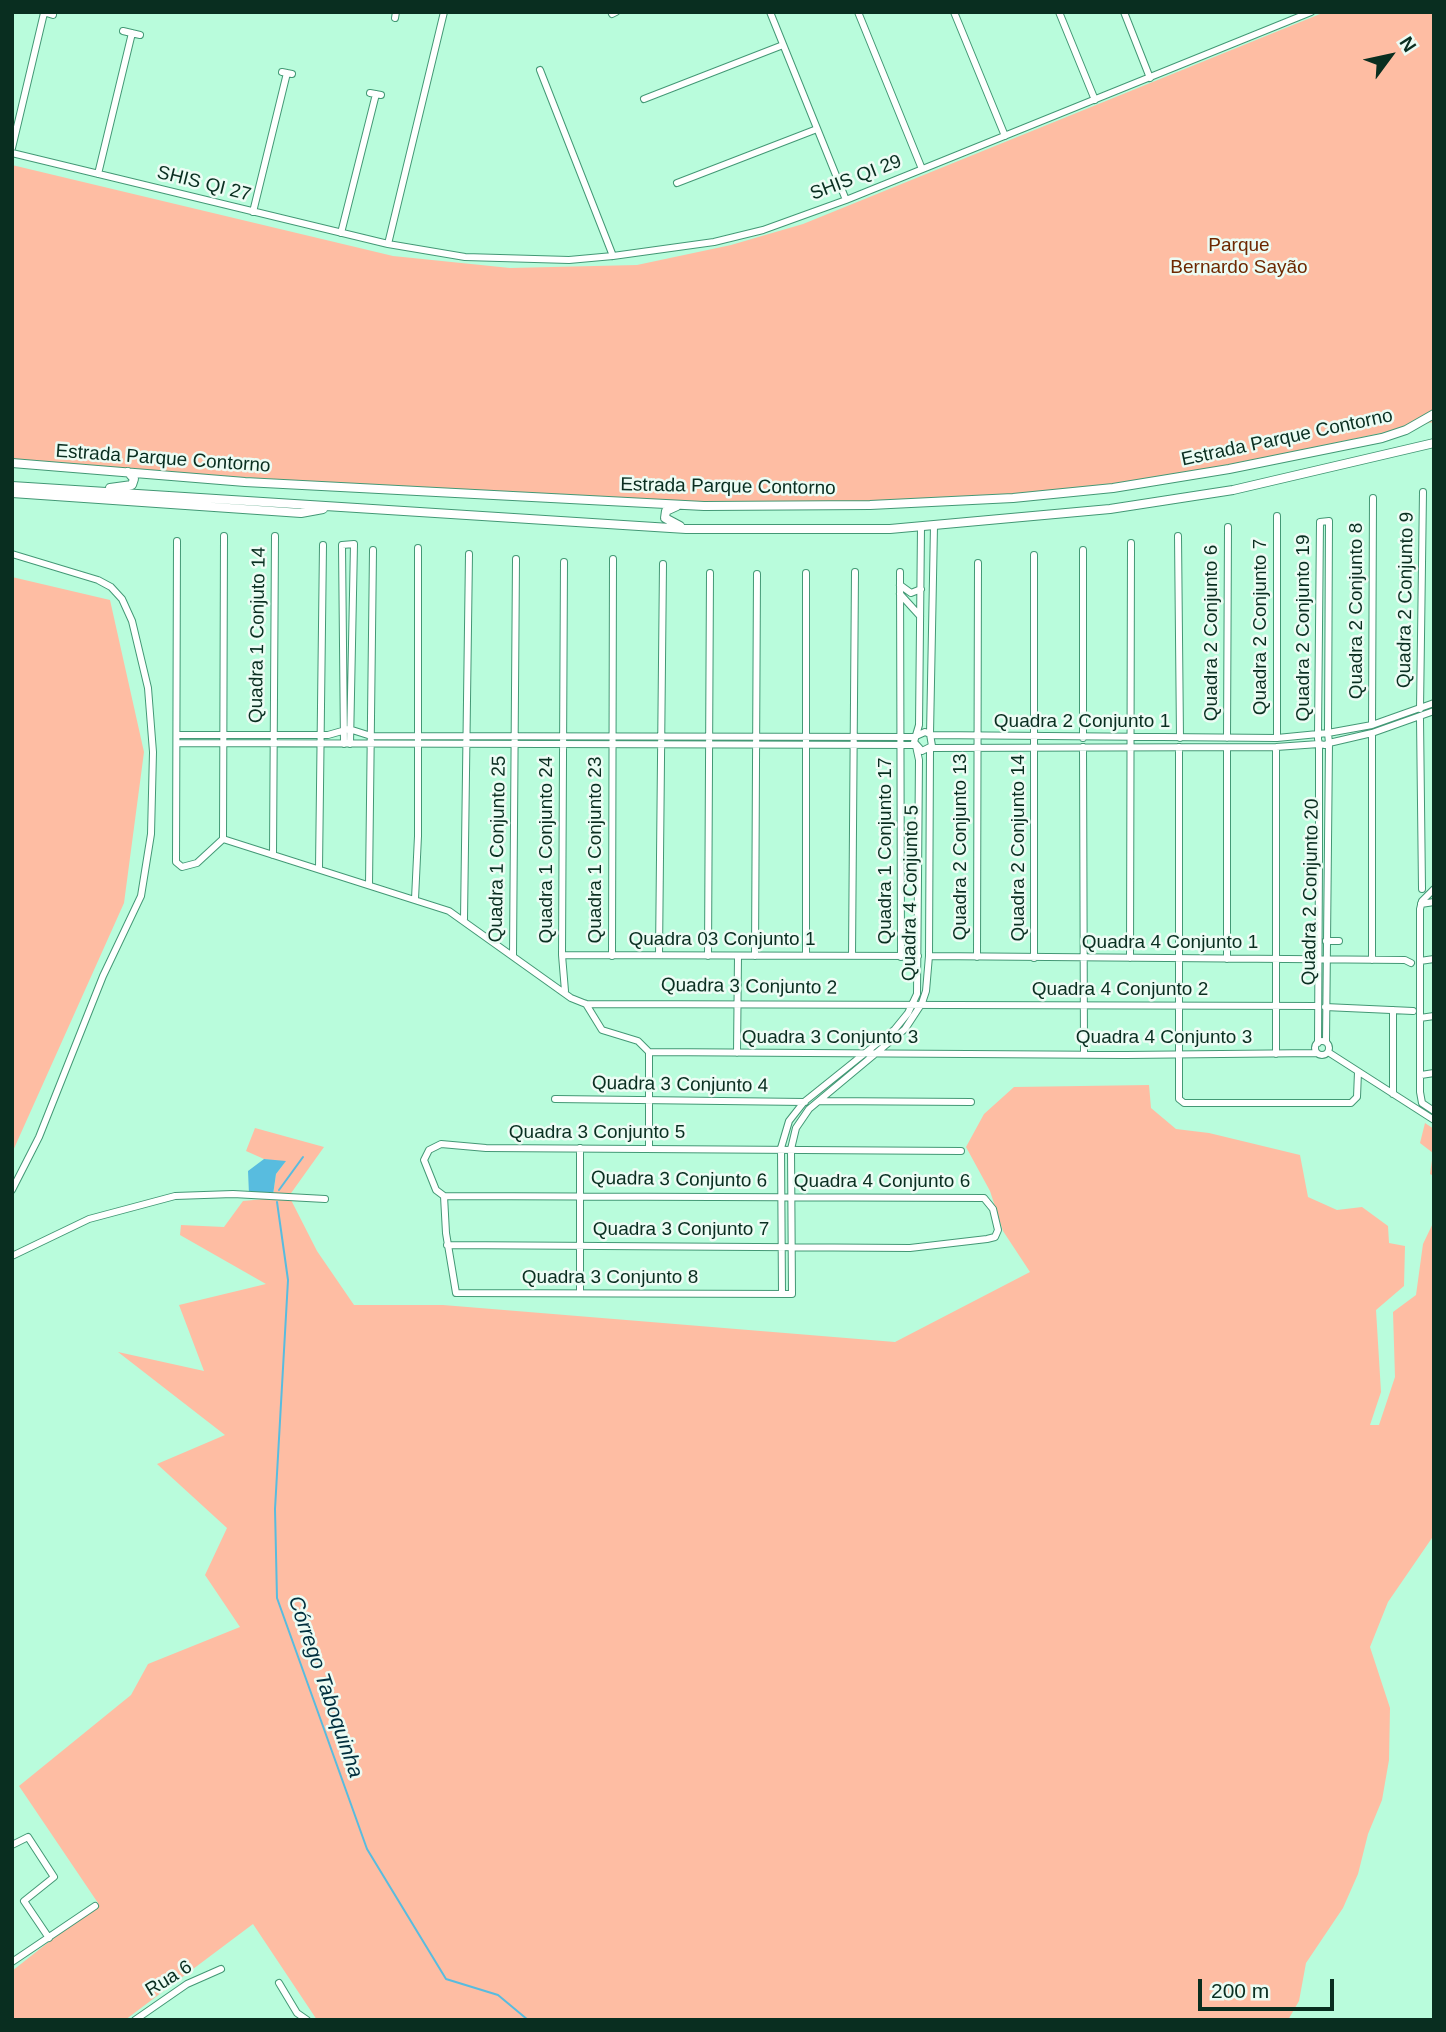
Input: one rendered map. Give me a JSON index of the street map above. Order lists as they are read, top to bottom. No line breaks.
{"streets":{"main road":["Estrada Parque Contorno"],"street":["SHIS QI 29","SHIS QI 27","Quadra 2 Conjunto 9","Quadra 2 Conjunto 8","Quadra 2 Conjunto 7","Quadra 2 Conjunto 19","Quadra 2 Conjunto 6","Quadra 1 Conjuto 14","Quadra 2 Conjunto 1","Quadra 2 Conjunto 13","Quadra 2 Conjunto 14","Quadra 1 Conjunto 25","Quadra 1 Conjunto 24","Quadra 1 Conjunto 23","Quadra 1 Conjunto 17","Quadra 2 Conjunto 20","Quadra 4 Conjunto 5","Quadra 03 Conjunto 1","Quadra 4 Conjunto 1","Quadra 3 Conjunto 2","Quadra 4 Conjunto 2","Quadra 3 Conjunto 3","Quadra 4 Conjunto 3","Quadra 3 Conjunto 4","Quadra 3 Conjunto 5","Quadra 3 Conjunto 6","Quadra 4 Conjunto 6","Quadra 3 Conjunto 7","Quadra 3 Conjunto 8","Rua 6"]},"crossings":[["SHIS QI 29","SHIS QI 27"],["Quadra 2 Conjunto 7","Quadra 2 Conjunto 1"],["Quadra 2 Conjunto 19","Quadra 2 Conjunto 1"],["Quadra 2 Conjunto 19","Quadra 2 Conjunto 20"],["Quadra 2 Conjunto 19","Quadra 4 Conjunto 1"],["Quadra 2 Conjunto 6","Quadra 2 Conjunto 1"],["Quadra 2 Conjunto 1","Quadra 2 Conjunto 13"],["Quadra 2 Conjunto 1","Quadra 2 Conjunto 14"],["Quadra 2 Conjunto 1","Quadra 2 Conjunto 20"],["Quadra 2 Conjunto 13","Quadra 4 Conjunto 1"],["Quadra 2 Conjunto 14","Quadra 4 Conjunto 1"],["Quadra 1 Conjunto 24","Quadra 03 Conjunto 1"],["Quadra 1 Conjunto 23","Quadra 03 Conjunto 1"],["Quadra 1 Conjunto 17","Quadra 4 Conjunto 5"],["Quadra 1 Conjunto 17","Quadra 03 Conjunto 1"],["Quadra 1 Conjunto 17","Quadra 3 Conjunto 2"],["Quadra 1 Conjunto 17","Quadra 3 Conjunto 3"],["Quadra 1 Conjunto 17","Quadra 3 Conjunto 4"],["Quadra 2 Conjunto 20","Quadra 4 Conjunto 1"],["Quadra 2 Conjunto 20","Quadra 4 Conjunto 2"],["Quadra 2 Conjunto 20","Quadra 4 Conjunto 3"],["Quadra 4 Conjunto 5","Quadra 4 Conjunto 1"],["Quadra 4 Conjunto 5","Quadra 3 Conjunto 2"],["Quadra 4 Conjunto 5","Quadra 4 Conjunto 2"],["Quadra 4 Conjunto 5","Quadra 3 Conjunto 3"],["Quadra 4 Conjunto 5","Quadra 3 Conjunto 4"],["Quadra 4 Conjunto 5","Quadra 3 Conjunto 5"],["Quadra 4 Conjunto 5","Quadra 4 Conjunto 6"],["Quadra 4 Conjunto 5","Quadra 3 Conjunto 7"],["Quadra 4 Conjunto 5","Quadra 3 Conjunto 8"],["Quadra 3 Conjunto 2","Quadra 4 Conjunto 2"],["Quadra 3 Conjunto 3","Quadra 4 Conjunto 3"],["Quadra 3 Conjunto 5","Quadra 3 Conjunto 6"],["Quadra 3 Conjunto 6","Quadra 4 Conjunto 6"],["Quadra 3 Conjunto 6","Quadra 3 Conjunto 7"],["Quadra 4 Conjunto 6","Quadra 3 Conjunto 7"],["Quadra 3 Conjunto 7","Quadra 3 Conjunto 8"]],"water":["Córrego Taboquinha"],"parks":["Parque Bernardo Sayão"],"scale_bar":"200 m","north":"top right"}
